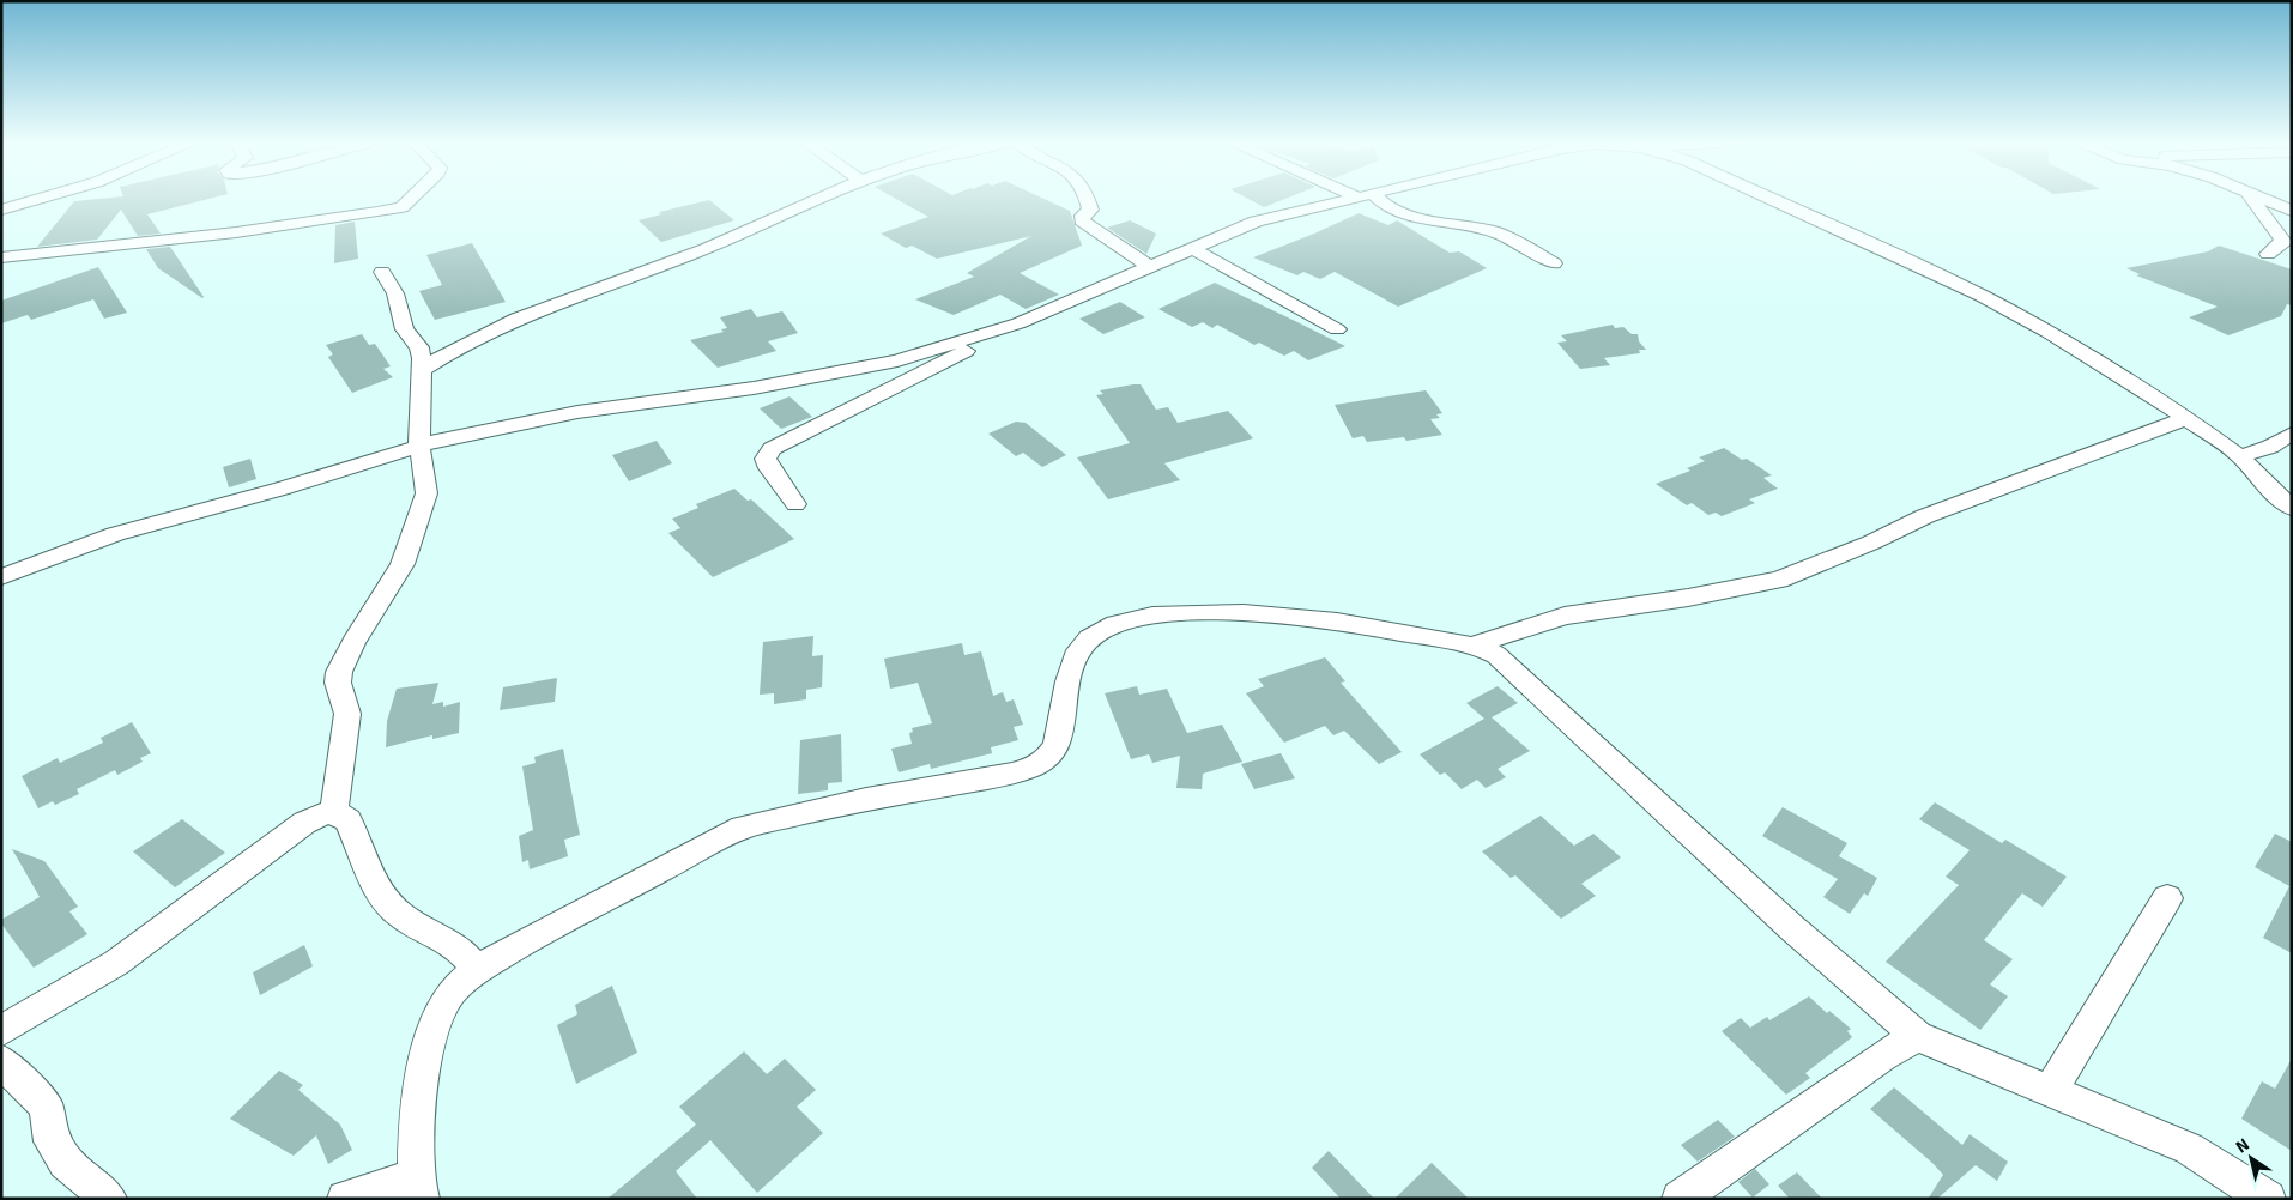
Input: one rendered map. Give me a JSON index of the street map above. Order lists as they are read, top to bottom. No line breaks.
{"north":"top left"}
